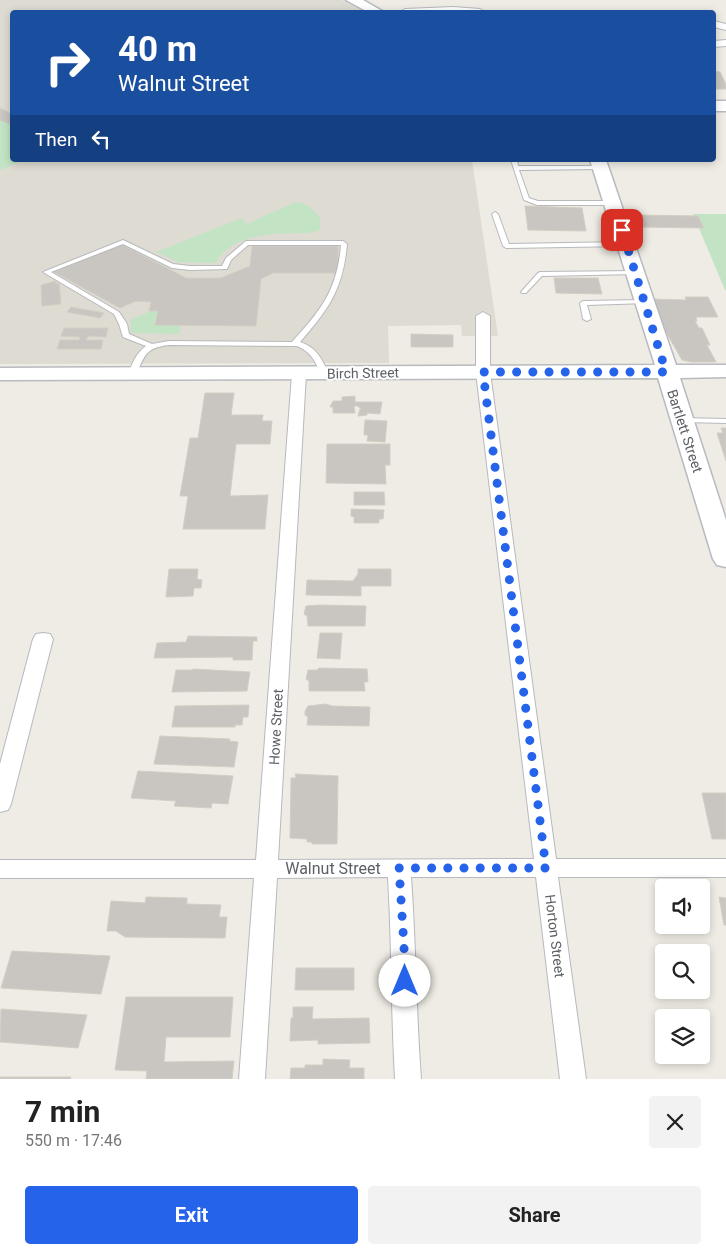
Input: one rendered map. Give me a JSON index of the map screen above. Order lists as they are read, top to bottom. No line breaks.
{"streets":{"street":["Birch Street","Bartlett Street","Howe Street","Walnut Street","Horton Street"]},"crossings":[["Birch Street","Bartlett Street"],["Birch Street","Howe Street"],["Birch Street","Horton Street"],["Howe Street","Walnut Street"],["Walnut Street","Horton Street"]],"page":{"turn":["40 m","Walnut Street"],"then":"Then","heading":["7 min","550 m · 17:46"],"buttons":["Exit","Share"]}}
